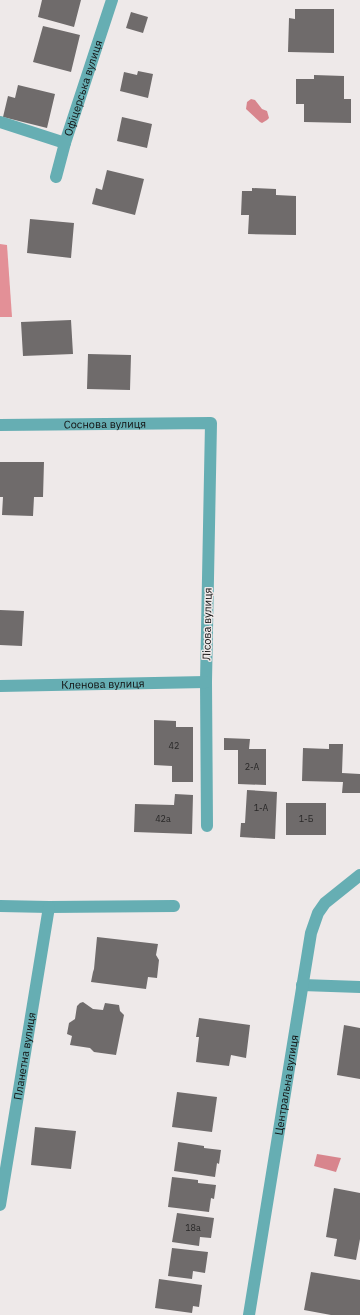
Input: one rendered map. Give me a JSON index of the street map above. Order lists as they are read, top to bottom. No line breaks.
{"streets":{"street":["Офіцерська вулиця","Соснова вулиця","Лісова вулиця","Кленова вулиця","Планетна вулиця","Центральна вулиця"]},"crossings":[["Соснова вулиця","Лісова вулиця"],["Лісова вулиця","Кленова вулиця"]],"house_numbers":["42","2-А","1-А","42а","1-Б","18а"]}
